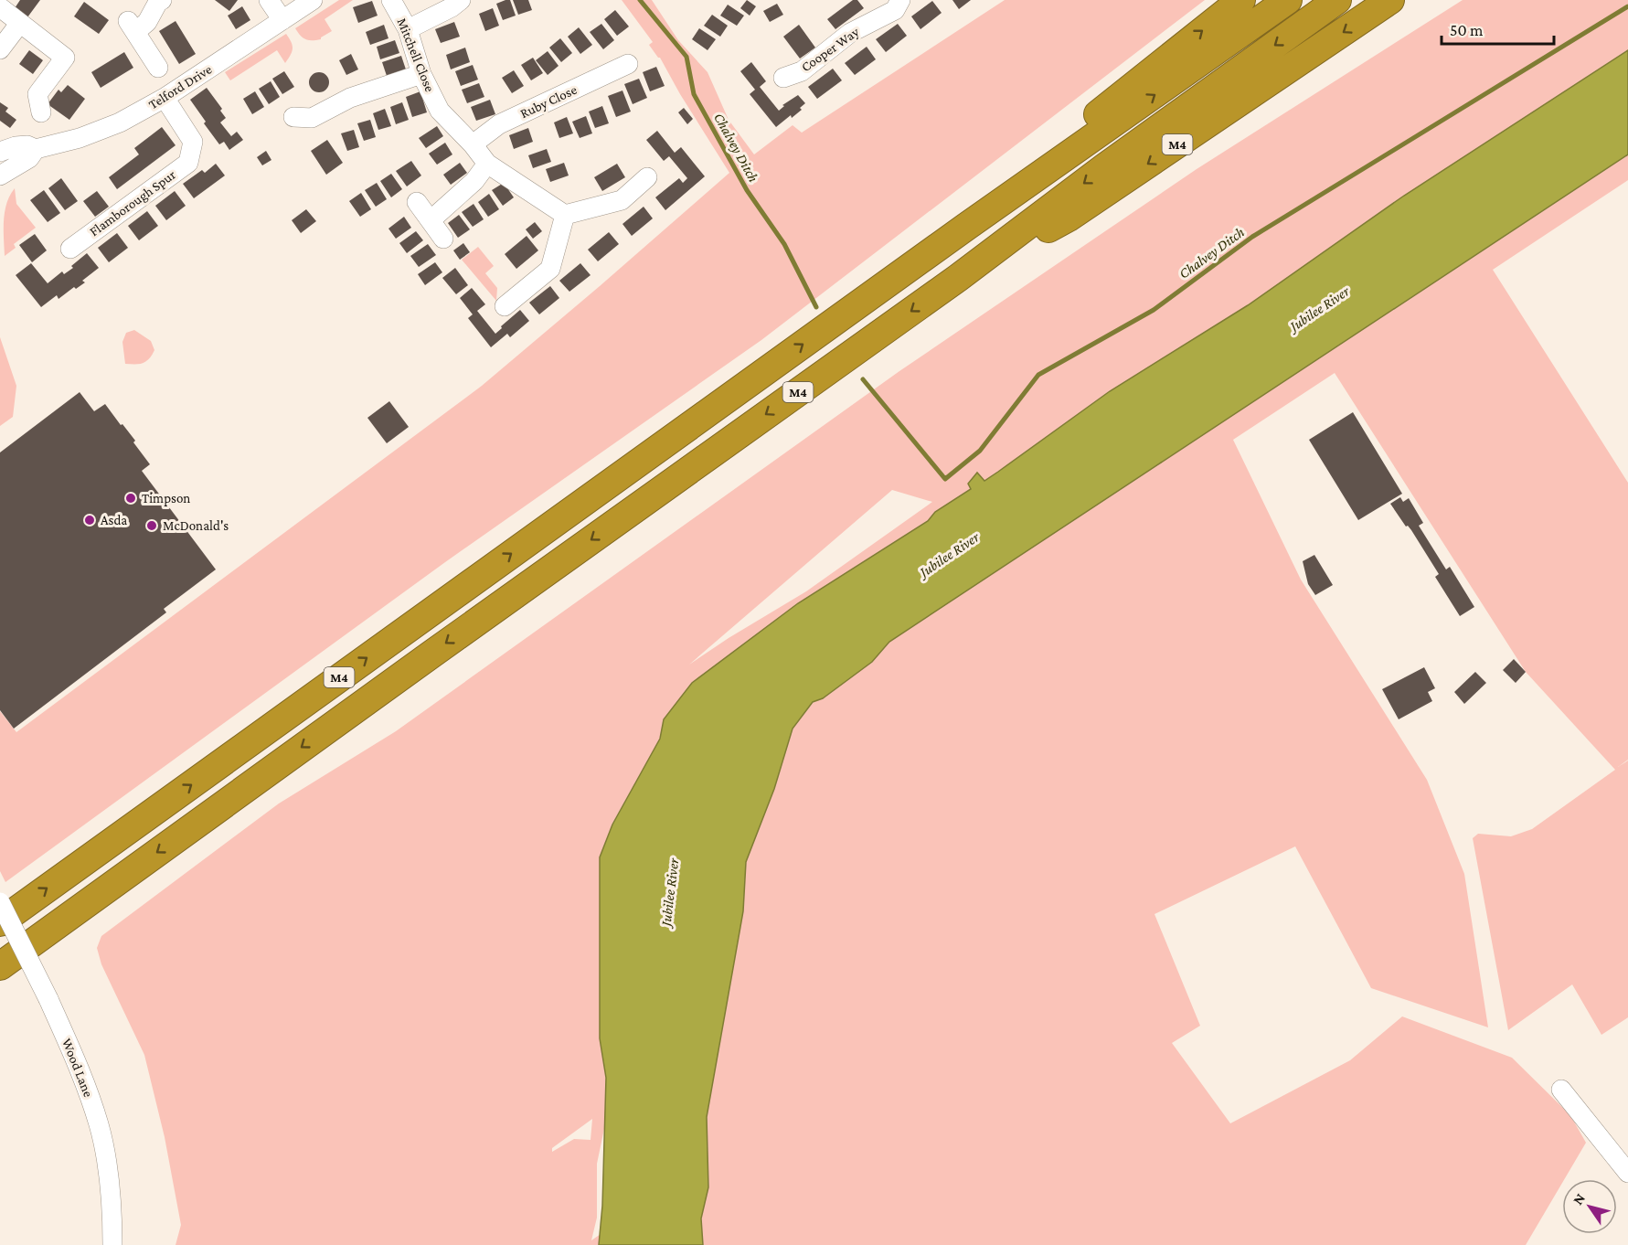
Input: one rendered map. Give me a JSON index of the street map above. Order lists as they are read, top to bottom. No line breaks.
{"streets":{"highway":["M4"],"street":["Cooper Way","Mitchell Close","Telford Drive","Ruby Close","Flamborough Spur","Wood Lane"]},"crossings":[["Mitchell Close","Ruby Close"],["Telford Drive","Flamborough Spur"]],"water":["Chalvey Ditch","Jubilee River"],"places":["Timpson","Asda","McDonald's"],"scale_bar":"50 m","north":"top left"}
